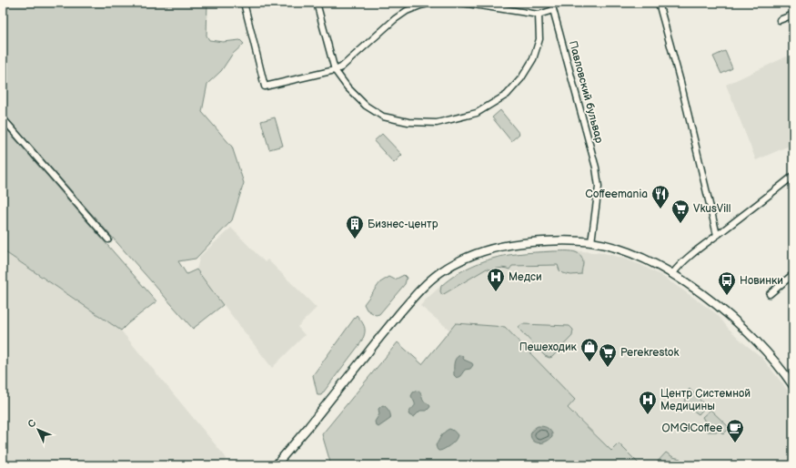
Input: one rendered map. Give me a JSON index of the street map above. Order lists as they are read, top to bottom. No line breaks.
{"streets":{"street":["Павловский бульвар"]},"places":{"restaurant":["Coffeemania"],"supermarket":["VkusVill","Perekrestok"],"building":["Бизнес-центр"],"hospital":["Медси","Центр Системной Медицины"],"bus stop":["Новинки"],"shop":["Пешеходик"],"cafe":["OMG!Coffee"]},"north":"top left"}
